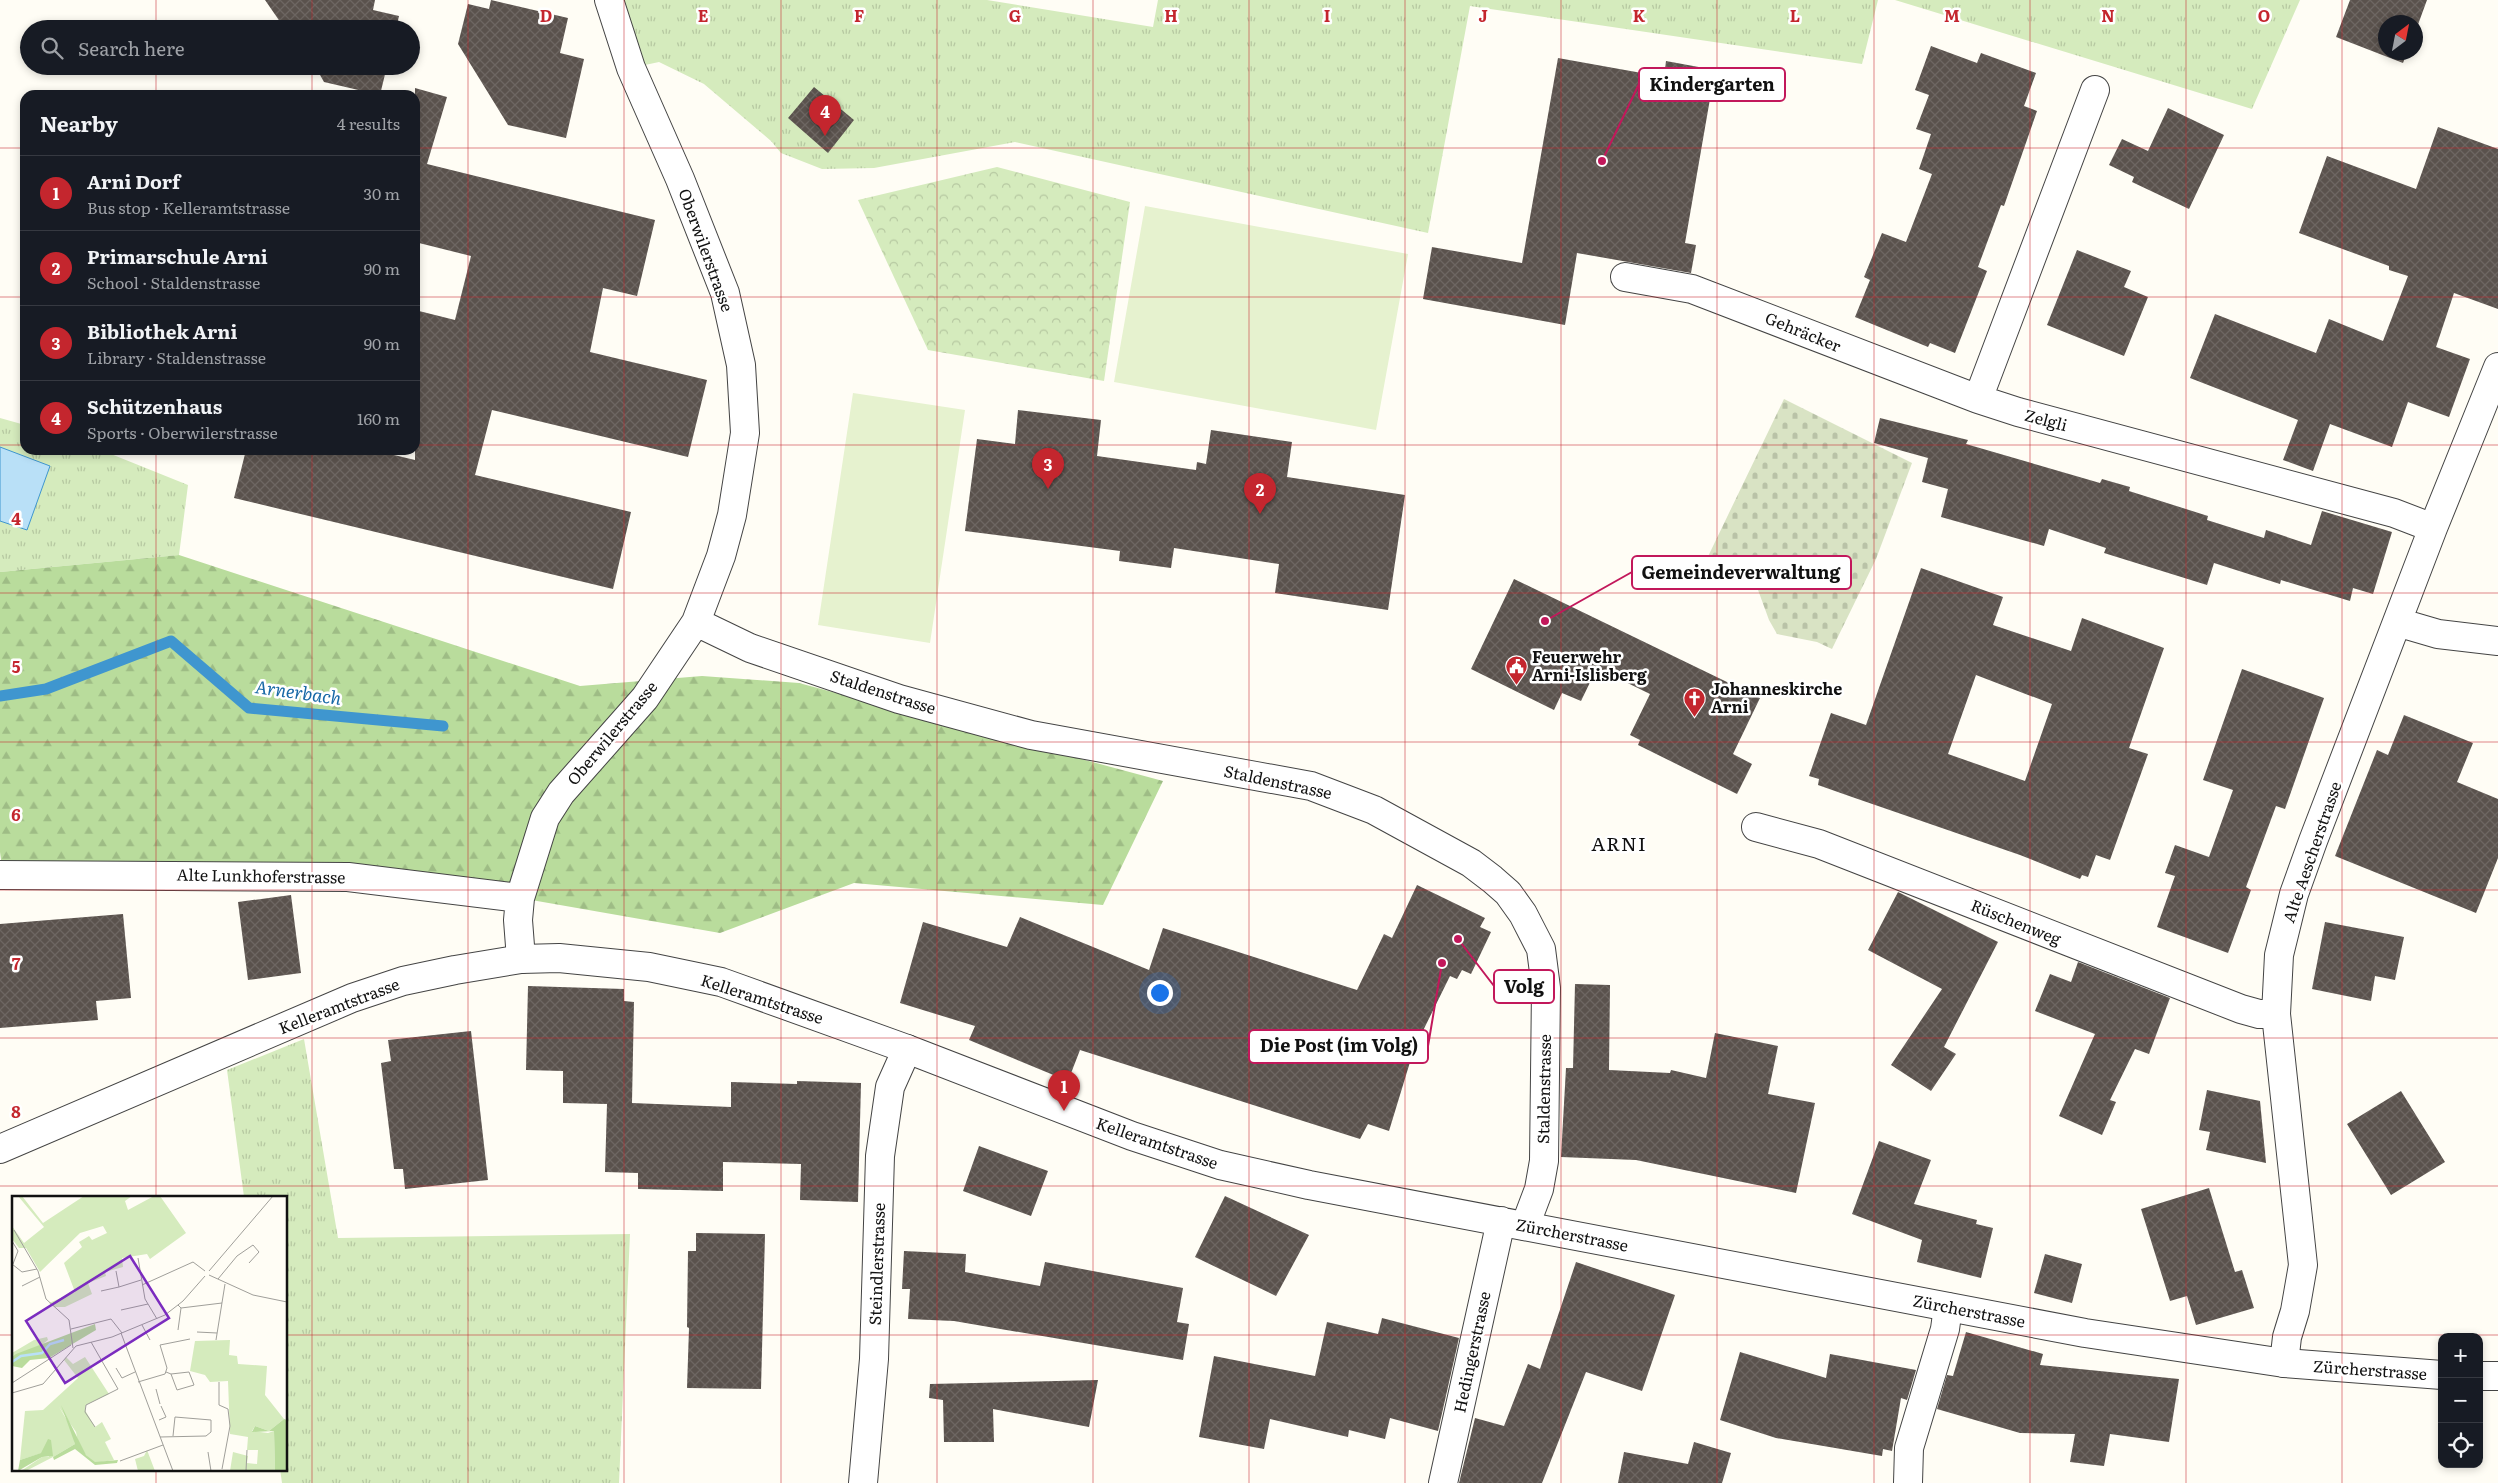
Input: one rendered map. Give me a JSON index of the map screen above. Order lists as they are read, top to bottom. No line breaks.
{"streets":{"street":["Oberwilerstrasse","Gehräcker","Zelgli","Staldenstrasse","Alte Aescherstrasse","Alte Lunkhoferstrasse","Rüschenweg","Kelleramtstrasse","Zürcherstrasse","Steindlerstrasse","Hedingerstrasse"]},"crossings":[["Oberwilerstrasse","Staldenstrasse"],["Oberwilerstrasse","Alte Lunkhoferstrasse"],["Oberwilerstrasse","Kelleramtstrasse"],["Gehräcker","Zelgli"],["Zelgli","Alte Aescherstrasse"],["Staldenstrasse","Kelleramtstrasse"],["Staldenstrasse","Zürcherstrasse"],["Staldenstrasse","Hedingerstrasse"],["Alte Aescherstrasse","Rüschenweg"],["Alte Aescherstrasse","Zürcherstrasse"],["Kelleramtstrasse","Zürcherstrasse"],["Kelleramtstrasse","Steindlerstrasse"],["Kelleramtstrasse","Hedingerstrasse"],["Zürcherstrasse","Hedingerstrasse"]],"districts":["ARNI"],"water":["Arnerbach"],"places":{"other":["Kindergarten","Gemeindeverwaltung","Volg","Die Post (im Volg)"],"public building":["Feuerwehr Arni-Islisberg"],"church":["Johanneskirche Arni"]},"north":"top right","page":{"search":"Search here","heading":["Nearby","4 results"],"pins":["4","3","2","1"],"list":[{"mark":"1","name":"Arni Dorf","note":"Bus stop · Kelleramtstrasse","value":"30 m"},{"mark":"2","name":"Primarschule Arni","note":"School · Staldenstrasse","value":"90 m"},{"mark":"3","name":"Bibliothek Arni","note":"Library · Staldenstrasse","value":"90 m"},{"mark":"4","name":"Schützenhaus","note":"Sports · Oberwilerstrasse","value":"160 m"}],"map_buttons":["+","−"]},"grid":{"columns":["D","E","F","G","H","I","J","K","L","M","N","O"],"rows":["4","5","6","7","8"]}}
